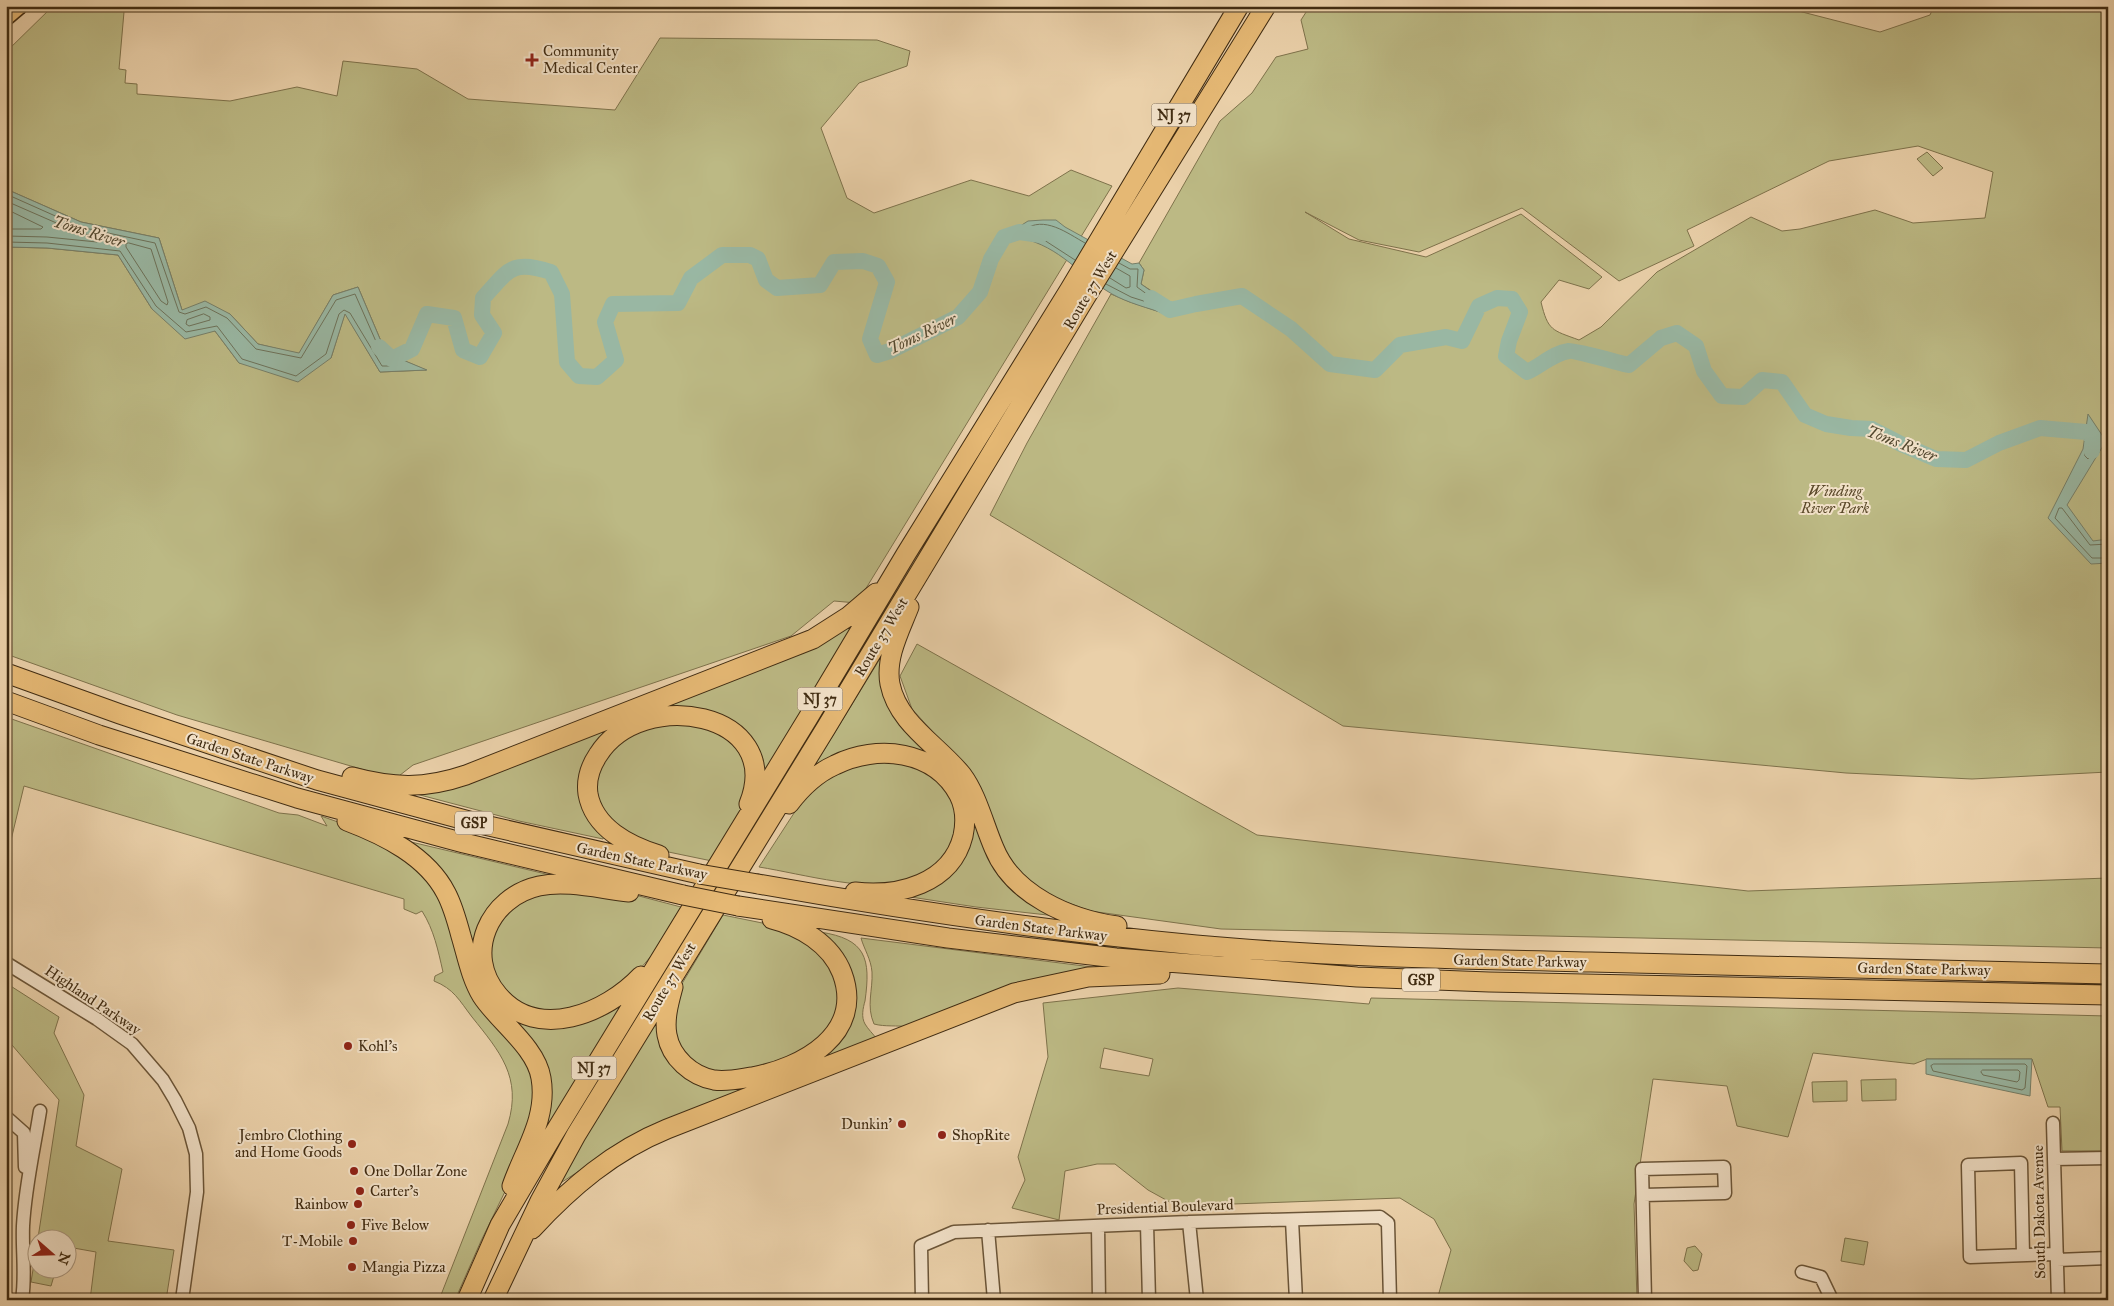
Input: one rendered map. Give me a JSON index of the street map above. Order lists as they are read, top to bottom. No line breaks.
{"streets":{"highway":["NJ 37","Route 37 West","Garden State Parkway","GSP"],"street":["Highland Parkway","Presidential Boulevard","South Dakota Avenue"]},"water":["Toms River"],"parks":["Winding River Park"],"places":{"health":["Community Medical Center"],"other":["Kohl's","Dunkin'","ShopRite","Jembro Clothing and Home Goods","One Dollar Zone","Carter's","Rainbow","Five Below","T-Mobile","Mangia Pizza"]},"north":"right"}
